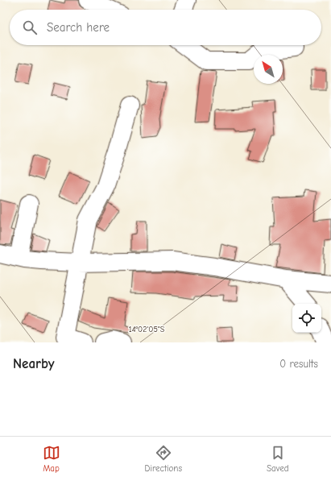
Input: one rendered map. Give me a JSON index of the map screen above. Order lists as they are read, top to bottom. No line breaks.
{"north":"top left","page":{"search":"Search here","heading":["Nearby","0 results"],"nav":["Map","Directions","Saved"]},"coordinates":["14°02'05\"S"]}
